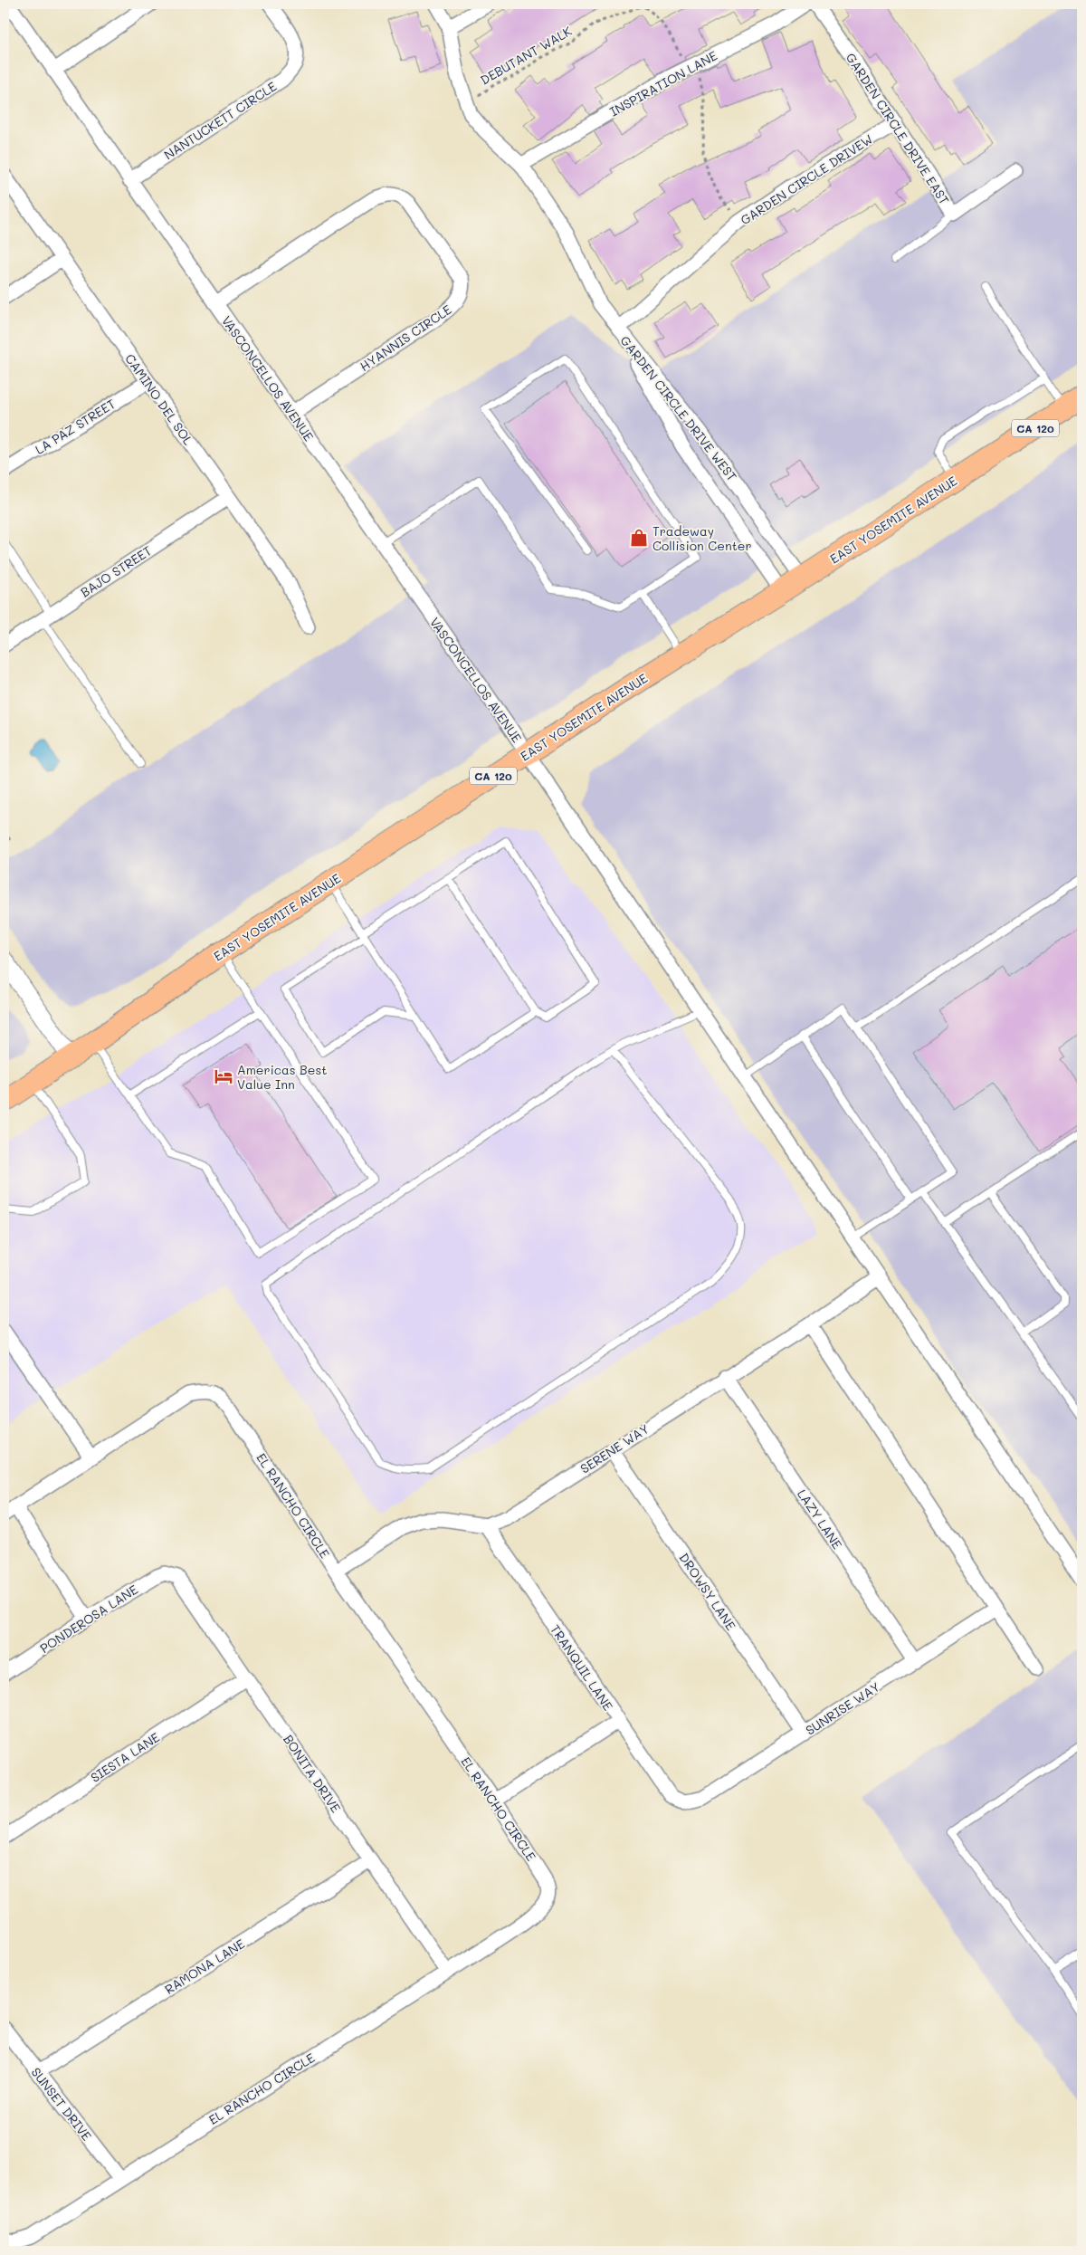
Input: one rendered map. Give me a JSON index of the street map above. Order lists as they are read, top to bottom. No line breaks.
{"streets":{"main road":["CA 120","EAST YOSEMITE AVENUE"],"street":["INSPIRATION LANE","NANTUCKETT CIRCLE","GARDEN CIRCLE DRIVE EAST","GARDEN CIRCLE DRIVEW","HYANNIS CIRCLE","VASCONCELLOS AVENUE","CAMINO DEL SOL","GARDEN CIRCLE DRIVE WEST","LA PAZ STREET","BAJO STREET","SERENE WAY","EL RANCHO CIRCLE","LAZY LANE","DROWSY LANE","PONDEROSA LANE","TRANQUIL LANE","SUNRISE WAY","SIESTA LANE","BONITA DRIVE","RAMONA LANE","SUNSET DRIVE"],"path":["DEBUTANT WALK"]},"crossings":[["DEBUTANT WALK","GARDEN CIRCLE DRIVE WEST"],["INSPIRATION LANE","GARDEN CIRCLE DRIVE WEST"],["NANTUCKETT CIRCLE","VASCONCELLOS AVENUE"],["GARDEN CIRCLE DRIVE EAST","GARDEN CIRCLE DRIVEW"],["GARDEN CIRCLE DRIVEW","GARDEN CIRCLE DRIVE WEST"],["HYANNIS CIRCLE","VASCONCELLOS AVENUE"],["VASCONCELLOS AVENUE","EAST YOSEMITE AVENUE"],["VASCONCELLOS AVENUE","SERENE WAY"],["CAMINO DEL SOL","LA PAZ STREET"],["CAMINO DEL SOL","BAJO STREET"],["GARDEN CIRCLE DRIVE WEST","EAST YOSEMITE AVENUE"],["CA 120","EAST YOSEMITE AVENUE"],["SERENE WAY","LAZY LANE"],["SERENE WAY","DROWSY LANE"],["SERENE WAY","TRANQUIL LANE"],["EL RANCHO CIRCLE","BONITA DRIVE"],["EL RANCHO CIRCLE","SUNSET DRIVE"],["LAZY LANE","SUNRISE WAY"],["DROWSY LANE","SUNRISE WAY"],["PONDEROSA LANE","BONITA DRIVE"],["TRANQUIL LANE","SUNRISE WAY"],["SIESTA LANE","BONITA DRIVE"],["BONITA DRIVE","RAMONA LANE"],["RAMONA LANE","SUNSET DRIVE"]],"places":{"shop":["Tradeway Collision Center"],"hotel":["Americas Best Value Inn"]}}
